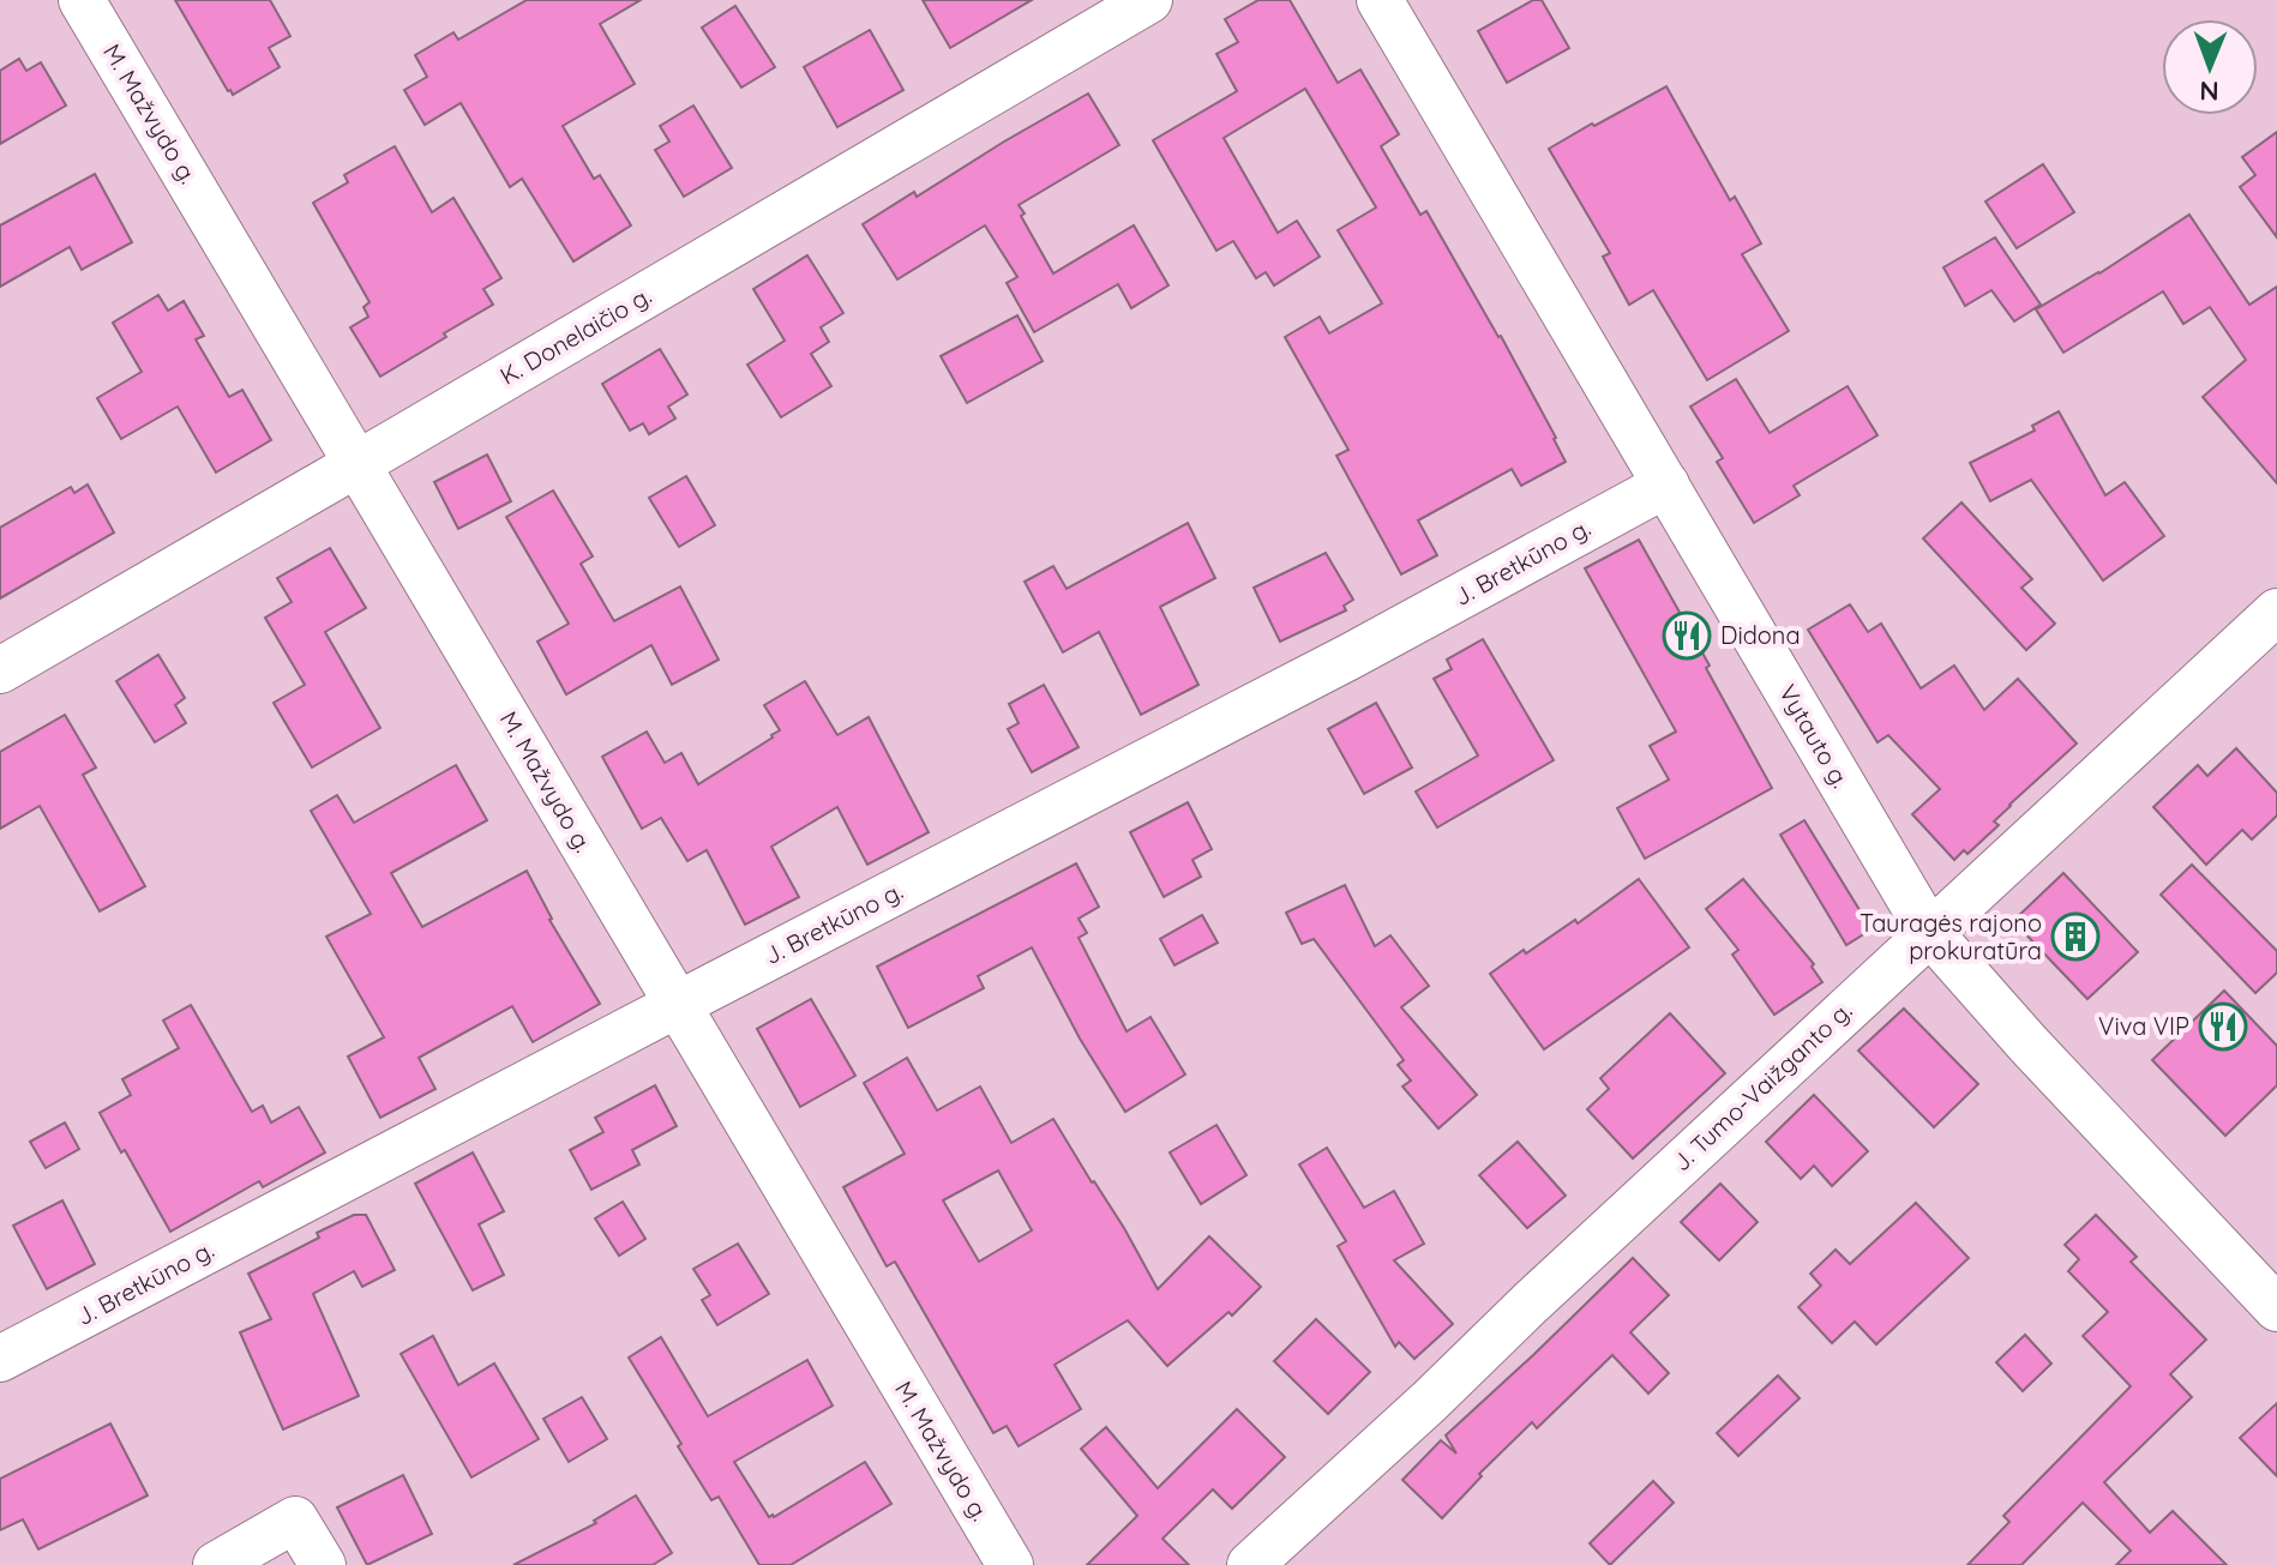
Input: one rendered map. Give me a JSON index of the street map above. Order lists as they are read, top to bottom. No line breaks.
{"streets":{"street":["M. Mažvydo g.","K. Donelaičio g.","J. Bretkūno g.","Vytauto g.","J. Tumo-Vaižganto g."]},"crossings":[["M. Mažvydo g.","K. Donelaičio g."],["M. Mažvydo g.","J. Bretkūno g."],["J. Bretkūno g.","Vytauto g."],["Vytauto g.","J. Tumo-Vaižganto g."]],"places":{"restaurant":["Didona","Viva VIP"],"building":["Tauragės rajono prokuratūra"]},"north":"bottom"}
